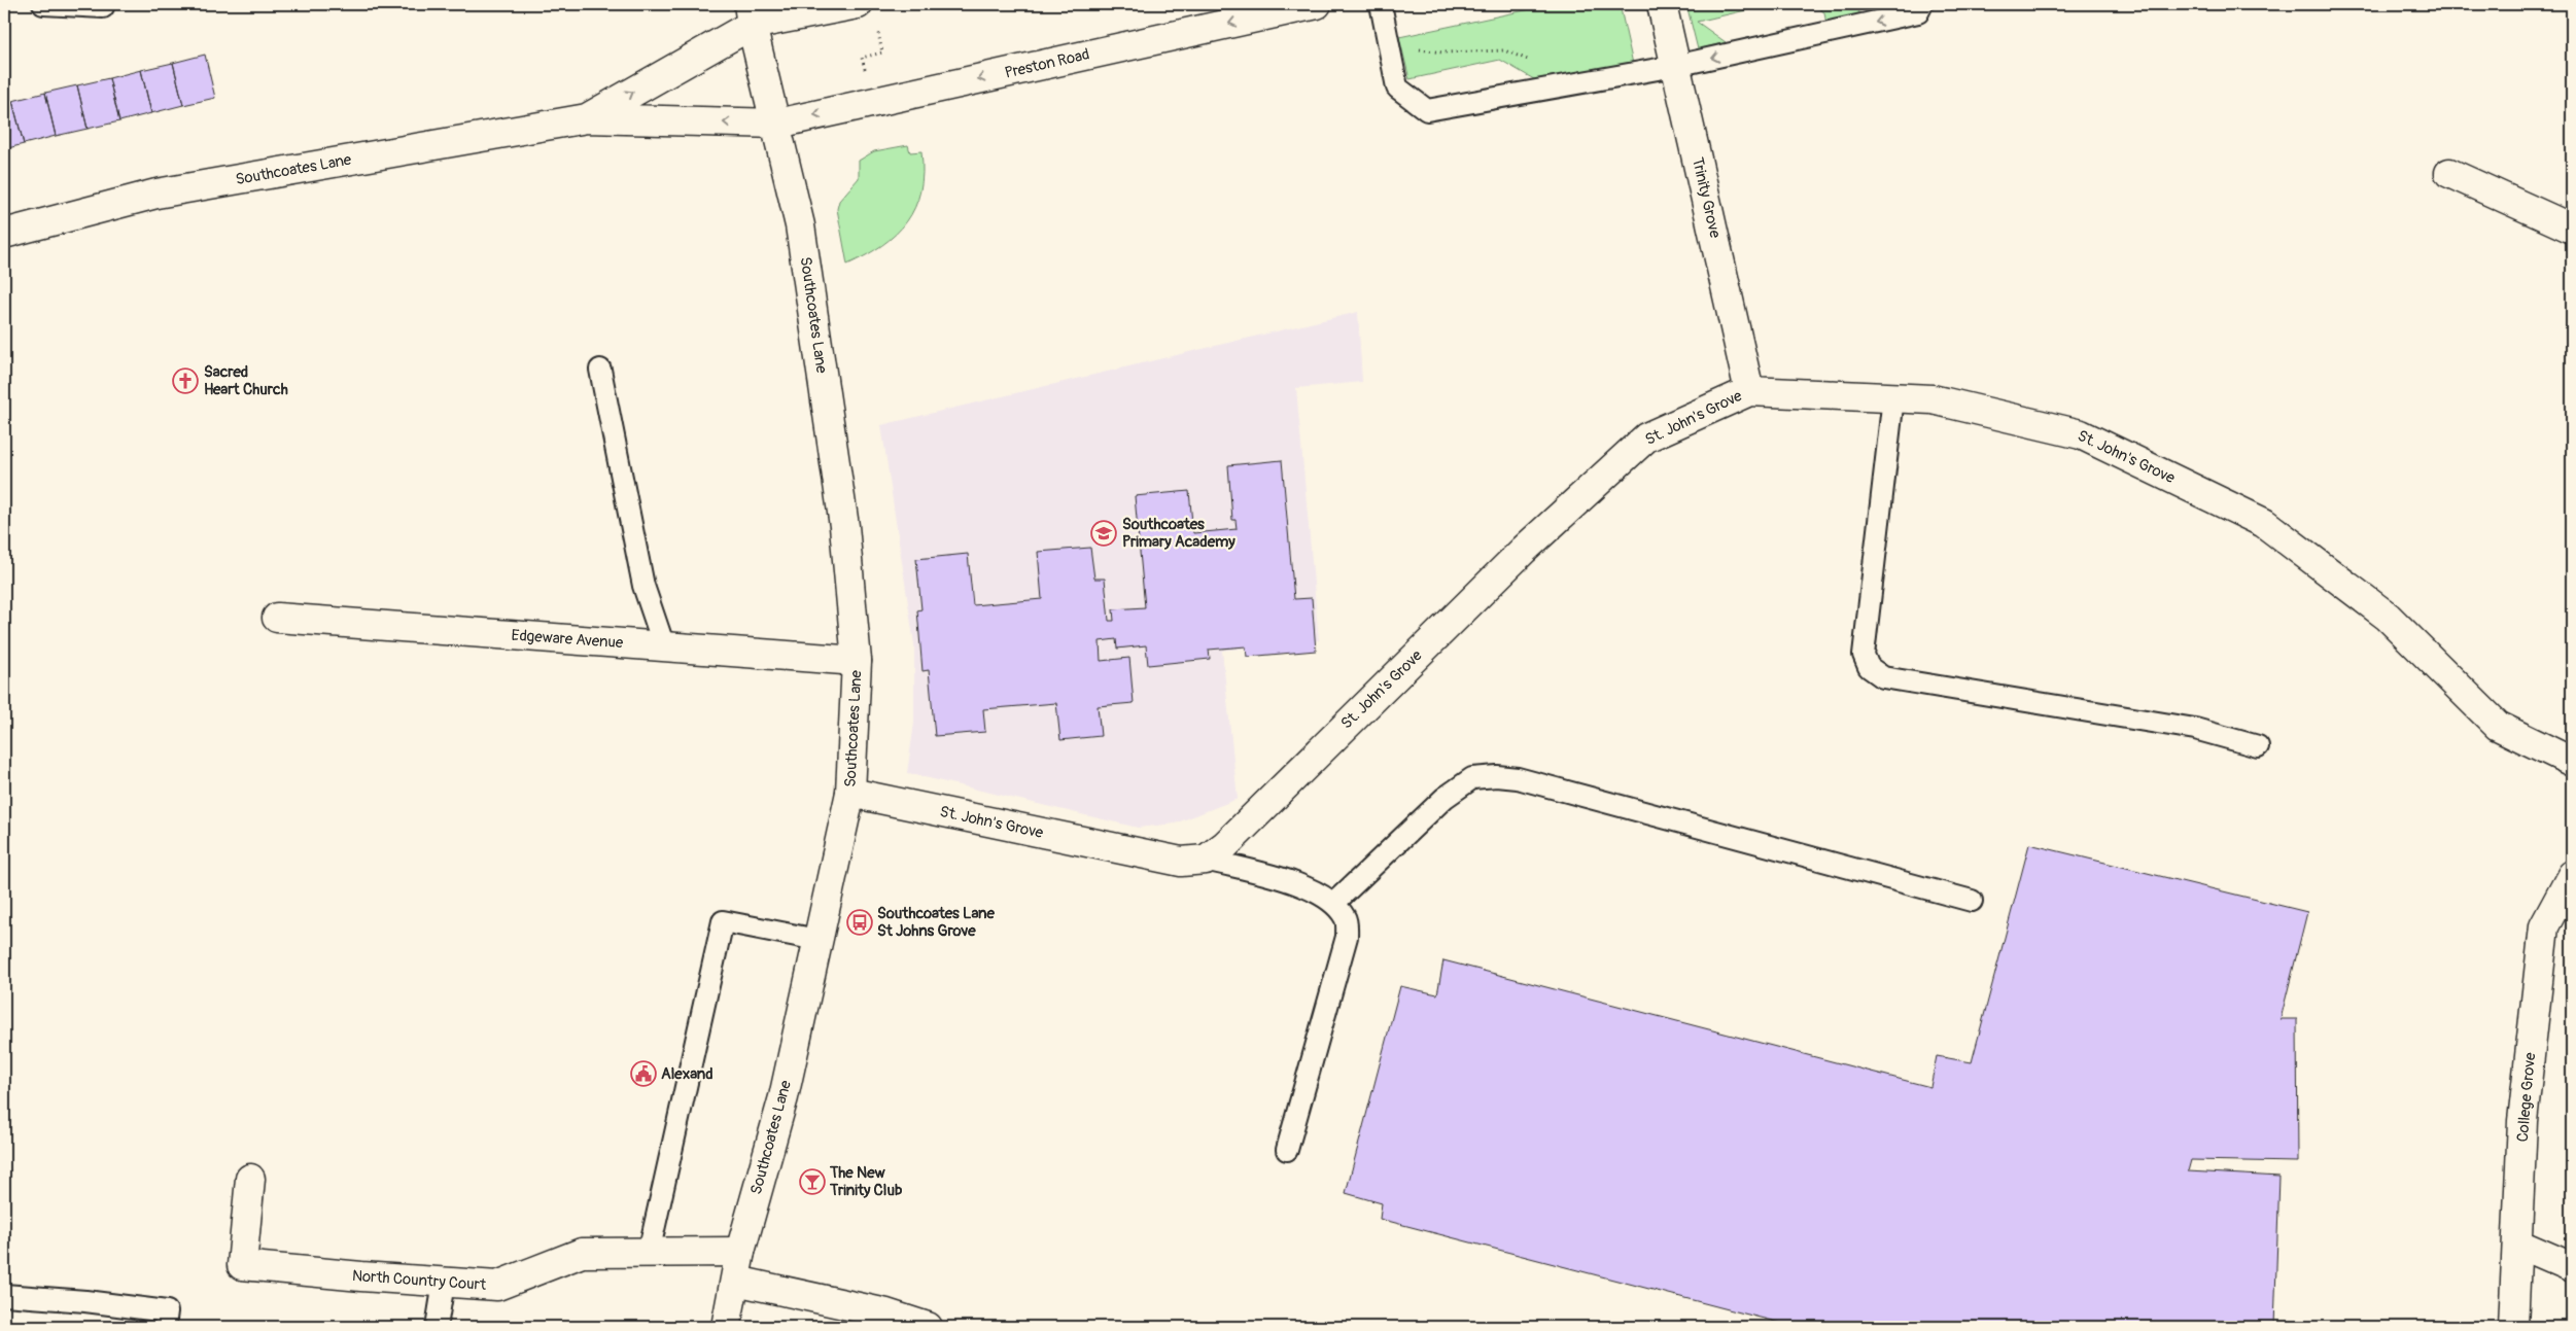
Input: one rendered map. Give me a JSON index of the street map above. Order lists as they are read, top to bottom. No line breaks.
{"streets":{"street":["Preston Road","Southcoates Lane","Trinity Grove","St. John's Grove","Edgeware Avenue","College Grove","North Country Court"]},"crossings":[["Preston Road","Southcoates Lane"],["Southcoates Lane","St. John's Grove"],["Southcoates Lane","Edgeware Avenue"],["Southcoates Lane","North Country Court"],["Trinity Grove","St. John's Grove"]],"one_way":["Preston Road"],"places":{"church":["Sacred Heart Church"],"school or university":["Southcoates Primary Academy"],"bus stop":["Southcoates Lane St Johns Grove"],"public building":["Alexand"],"bar":["The New Trinity Club"]}}
